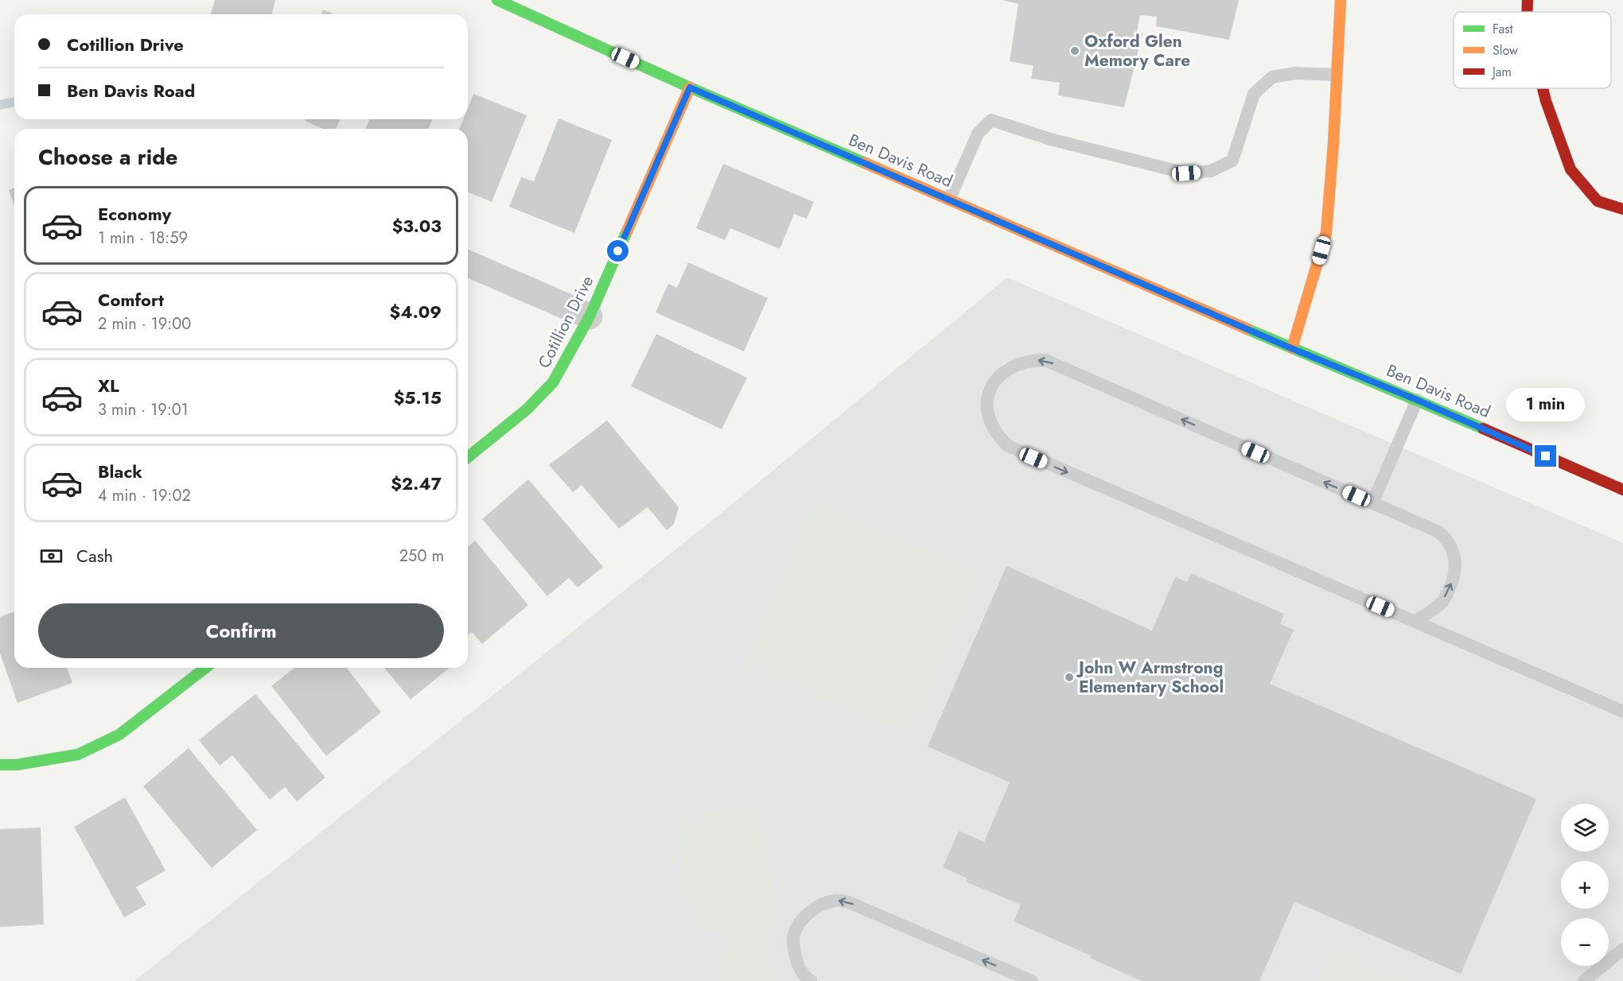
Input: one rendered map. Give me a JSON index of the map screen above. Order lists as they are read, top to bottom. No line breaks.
{"streets":{"street":["Ben Davis Road","Cotillion Drive"]},"crossings":[["Ben Davis Road","Cotillion Drive"]],"places":["Oxford Glen Memory Care","John W Armstrong Elementary School"],"legend":["Fast","Slow","Jam"],"page":{"banner":["Cotillion Drive","Ben Davis Road"],"heading":"Choose a ride","list":[{"name":"Economy","note":"1 min · 18:59","value":"$3.03"},{"name":"Comfort","note":"2 min · 19:00","value":"$4.09"},{"name":"XL","note":"3 min · 19:01","value":"$5.15"},{"name":"Black","note":"4 min · 19:02","value":"$2.47"}],"bubble":"1 min","pay":["Cash","250 m"],"buttons":"Confirm","map_buttons":["+","−"]}}
